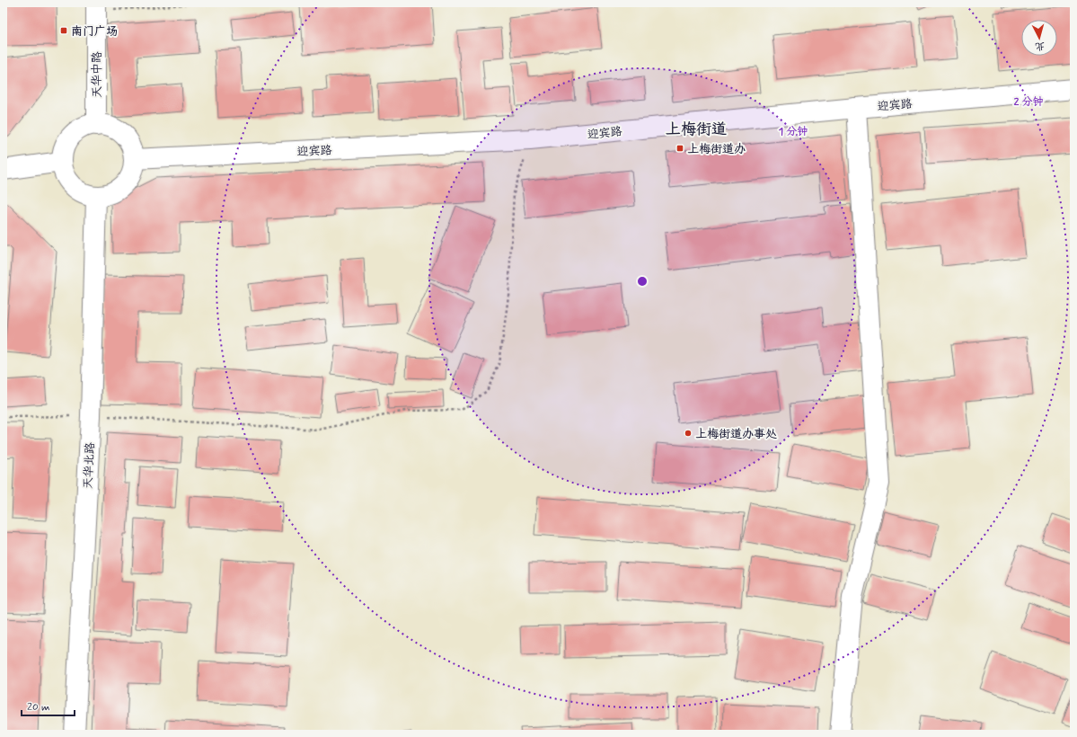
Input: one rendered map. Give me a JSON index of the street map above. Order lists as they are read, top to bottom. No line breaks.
{"streets":{"street":["天华中路","迎宾路","天华北路"]},"crossings":[["天华中路","迎宾路"],["天华中路","天华北路"],["迎宾路","天华北路"]],"districts":["上梅街道"],"places":{"transit":["南门广场","上梅街道办"],"other":["上梅街道办事处"]},"scale_bar":"20 m","north":"bottom","rings":["2 分钟","1 分钟"]}
